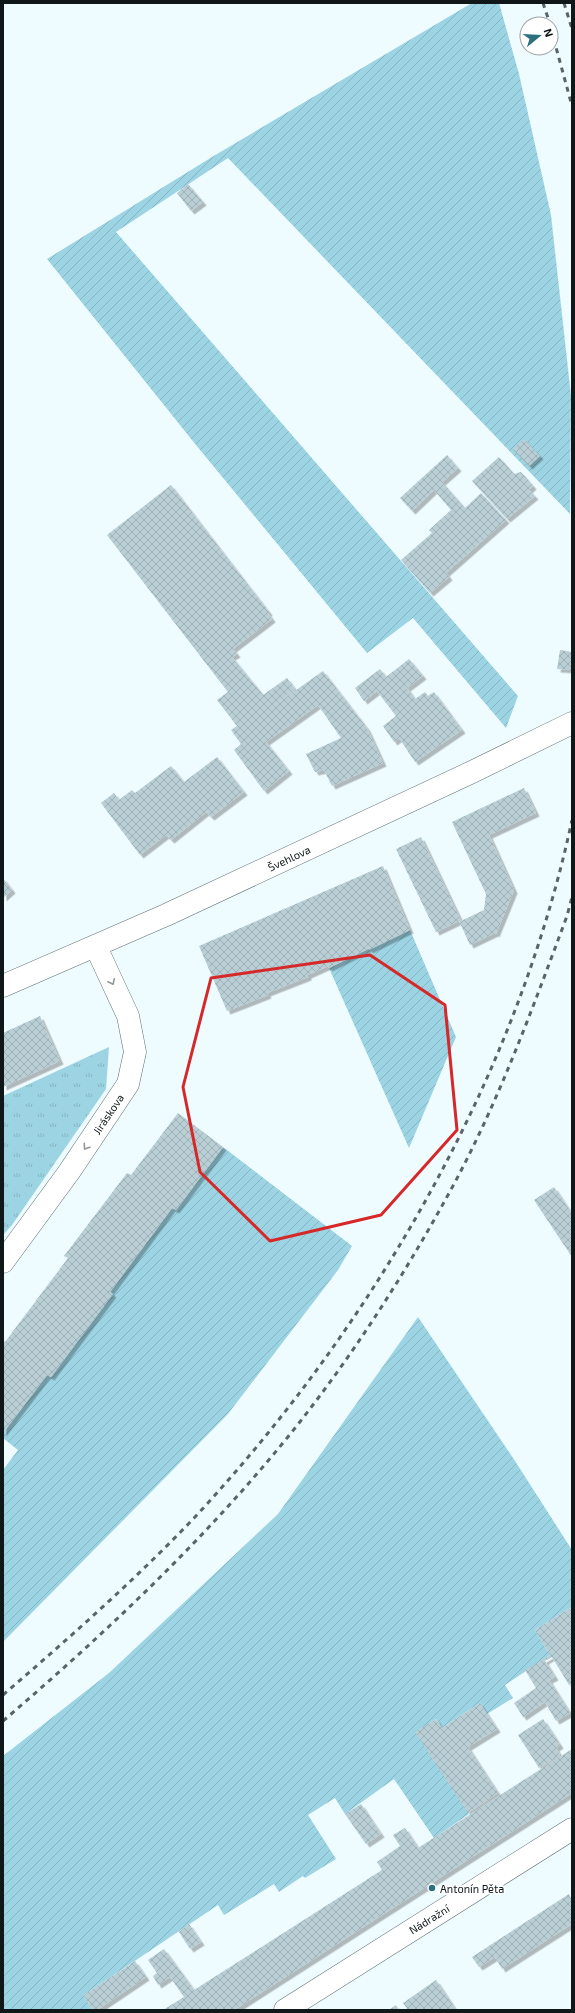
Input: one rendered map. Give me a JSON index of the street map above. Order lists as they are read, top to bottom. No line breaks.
{"streets":{"street":["Švehlova","Jiráskova","Nádražní"]},"crossings":[["Švehlova","Jiráskova"]],"one_way":["Jiráskova"],"places":["Antonín Pěta"],"north":"right"}
